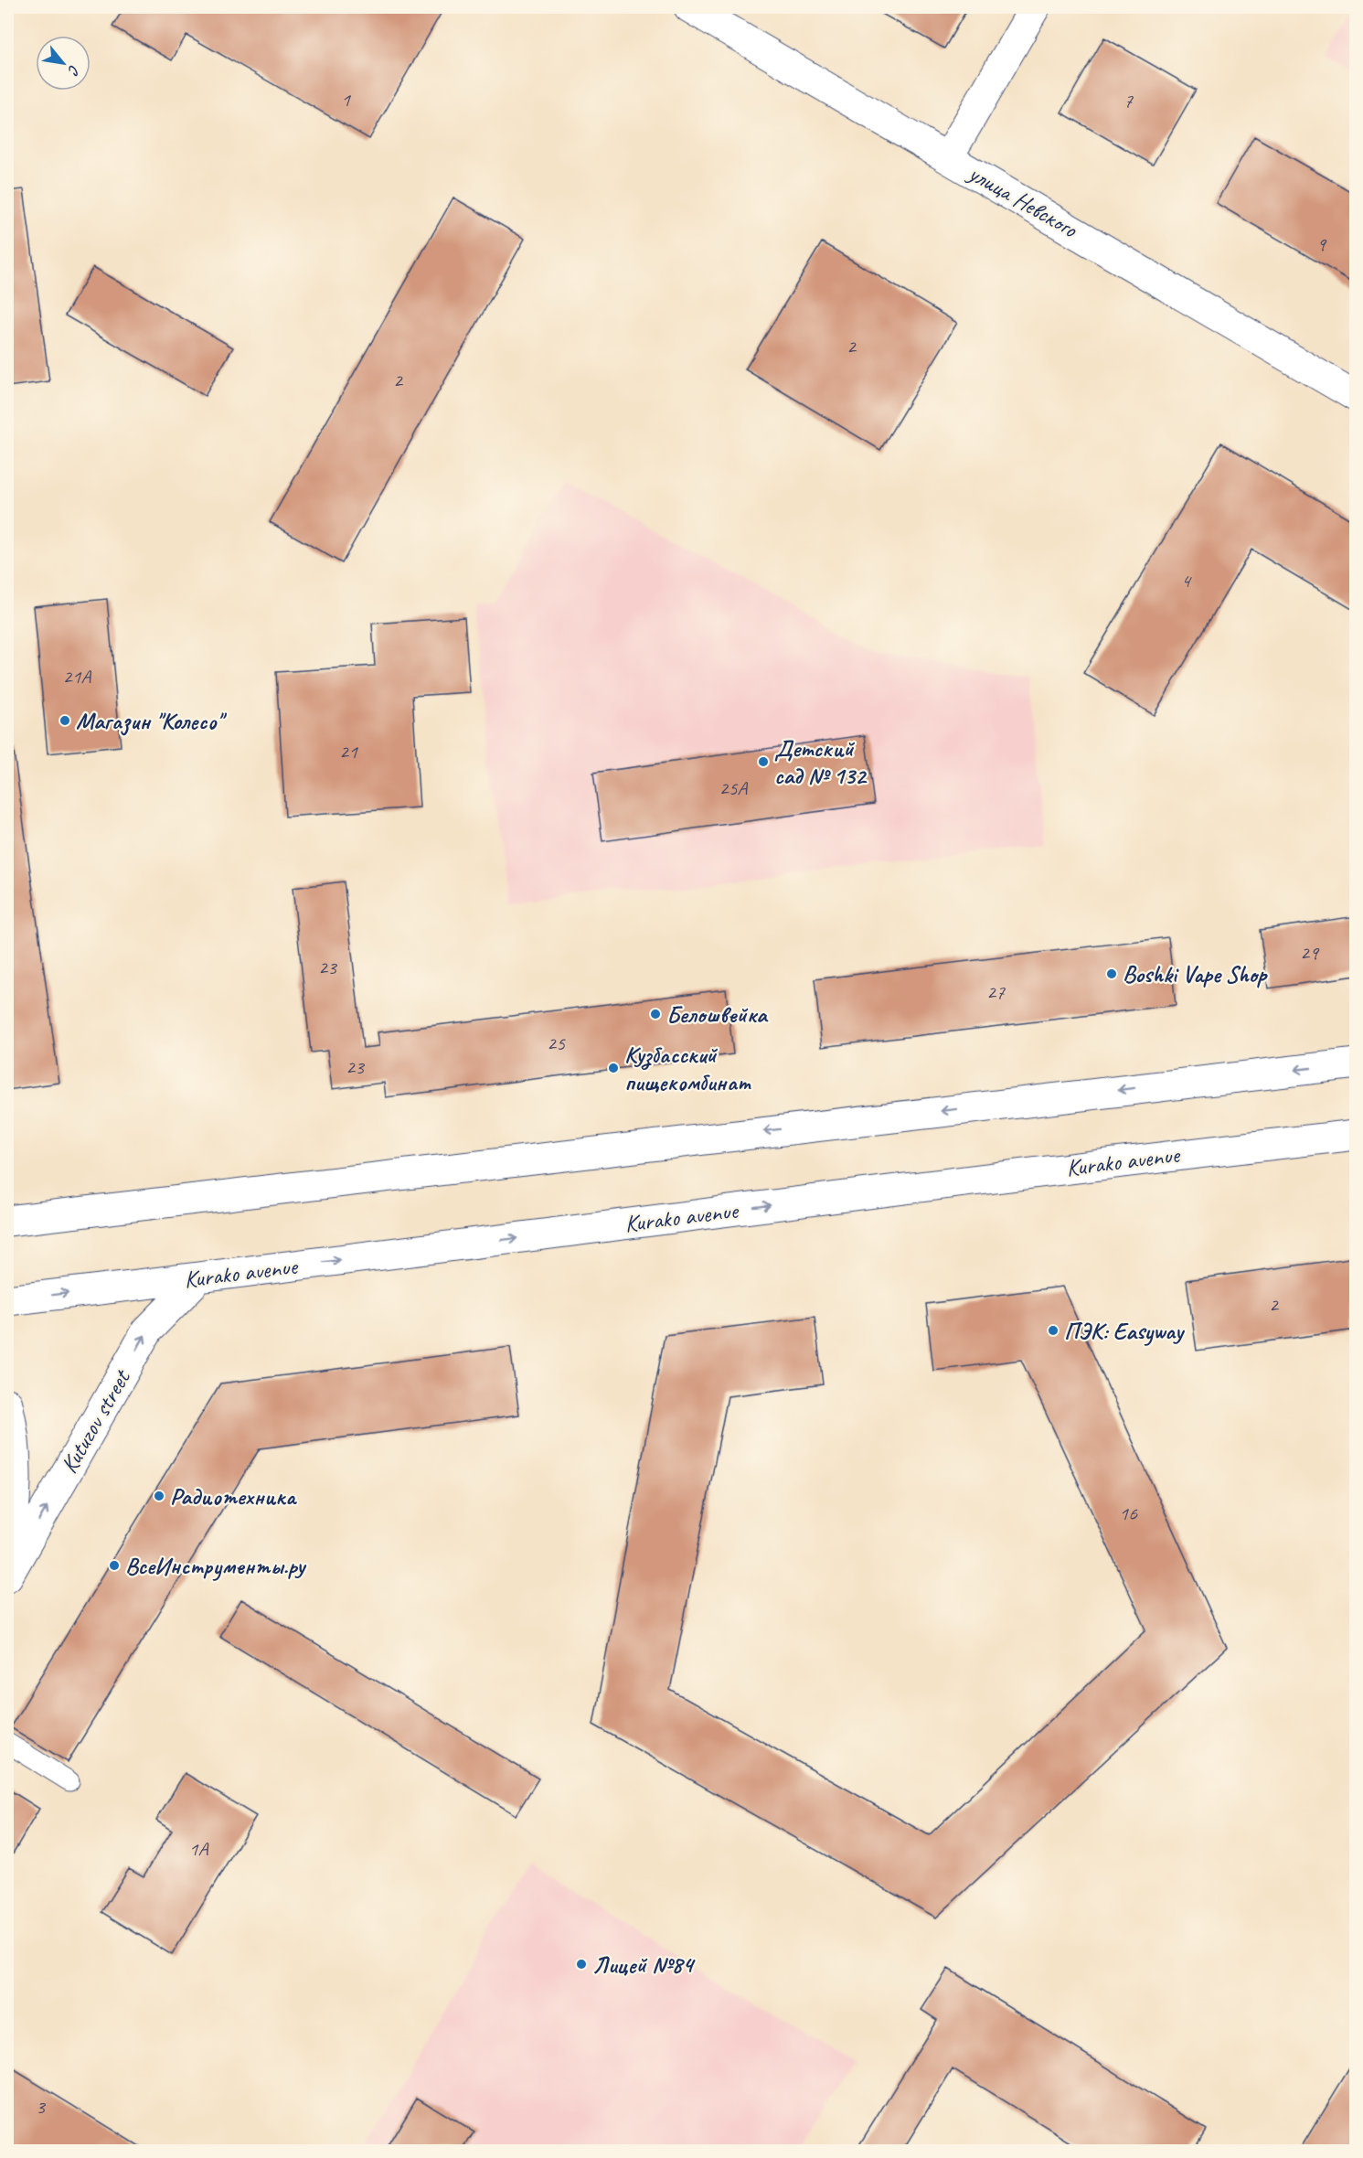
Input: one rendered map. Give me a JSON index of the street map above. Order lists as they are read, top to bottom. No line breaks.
{"streets":{"main road":["улица Невского","Kurako avenue","Kutuzov street"]},"crossings":[["Kurako avenue","Kutuzov street"]],"one_way":["Kutuzov street"],"places":["Магазин \"Колесо\"","Детский сад № 132","Boshki Vape Shop","Белошвейка","Кузбасский пищекомбинат","ПЭК: Easyway","Радиотехника","ВсеИнструменты.ру","Лицей №84"],"house_numbers":["1","7","9","2","2","4","21А","21","25А","29","23","27","25","23","2","16","1А","3"],"north":"bottom right"}
